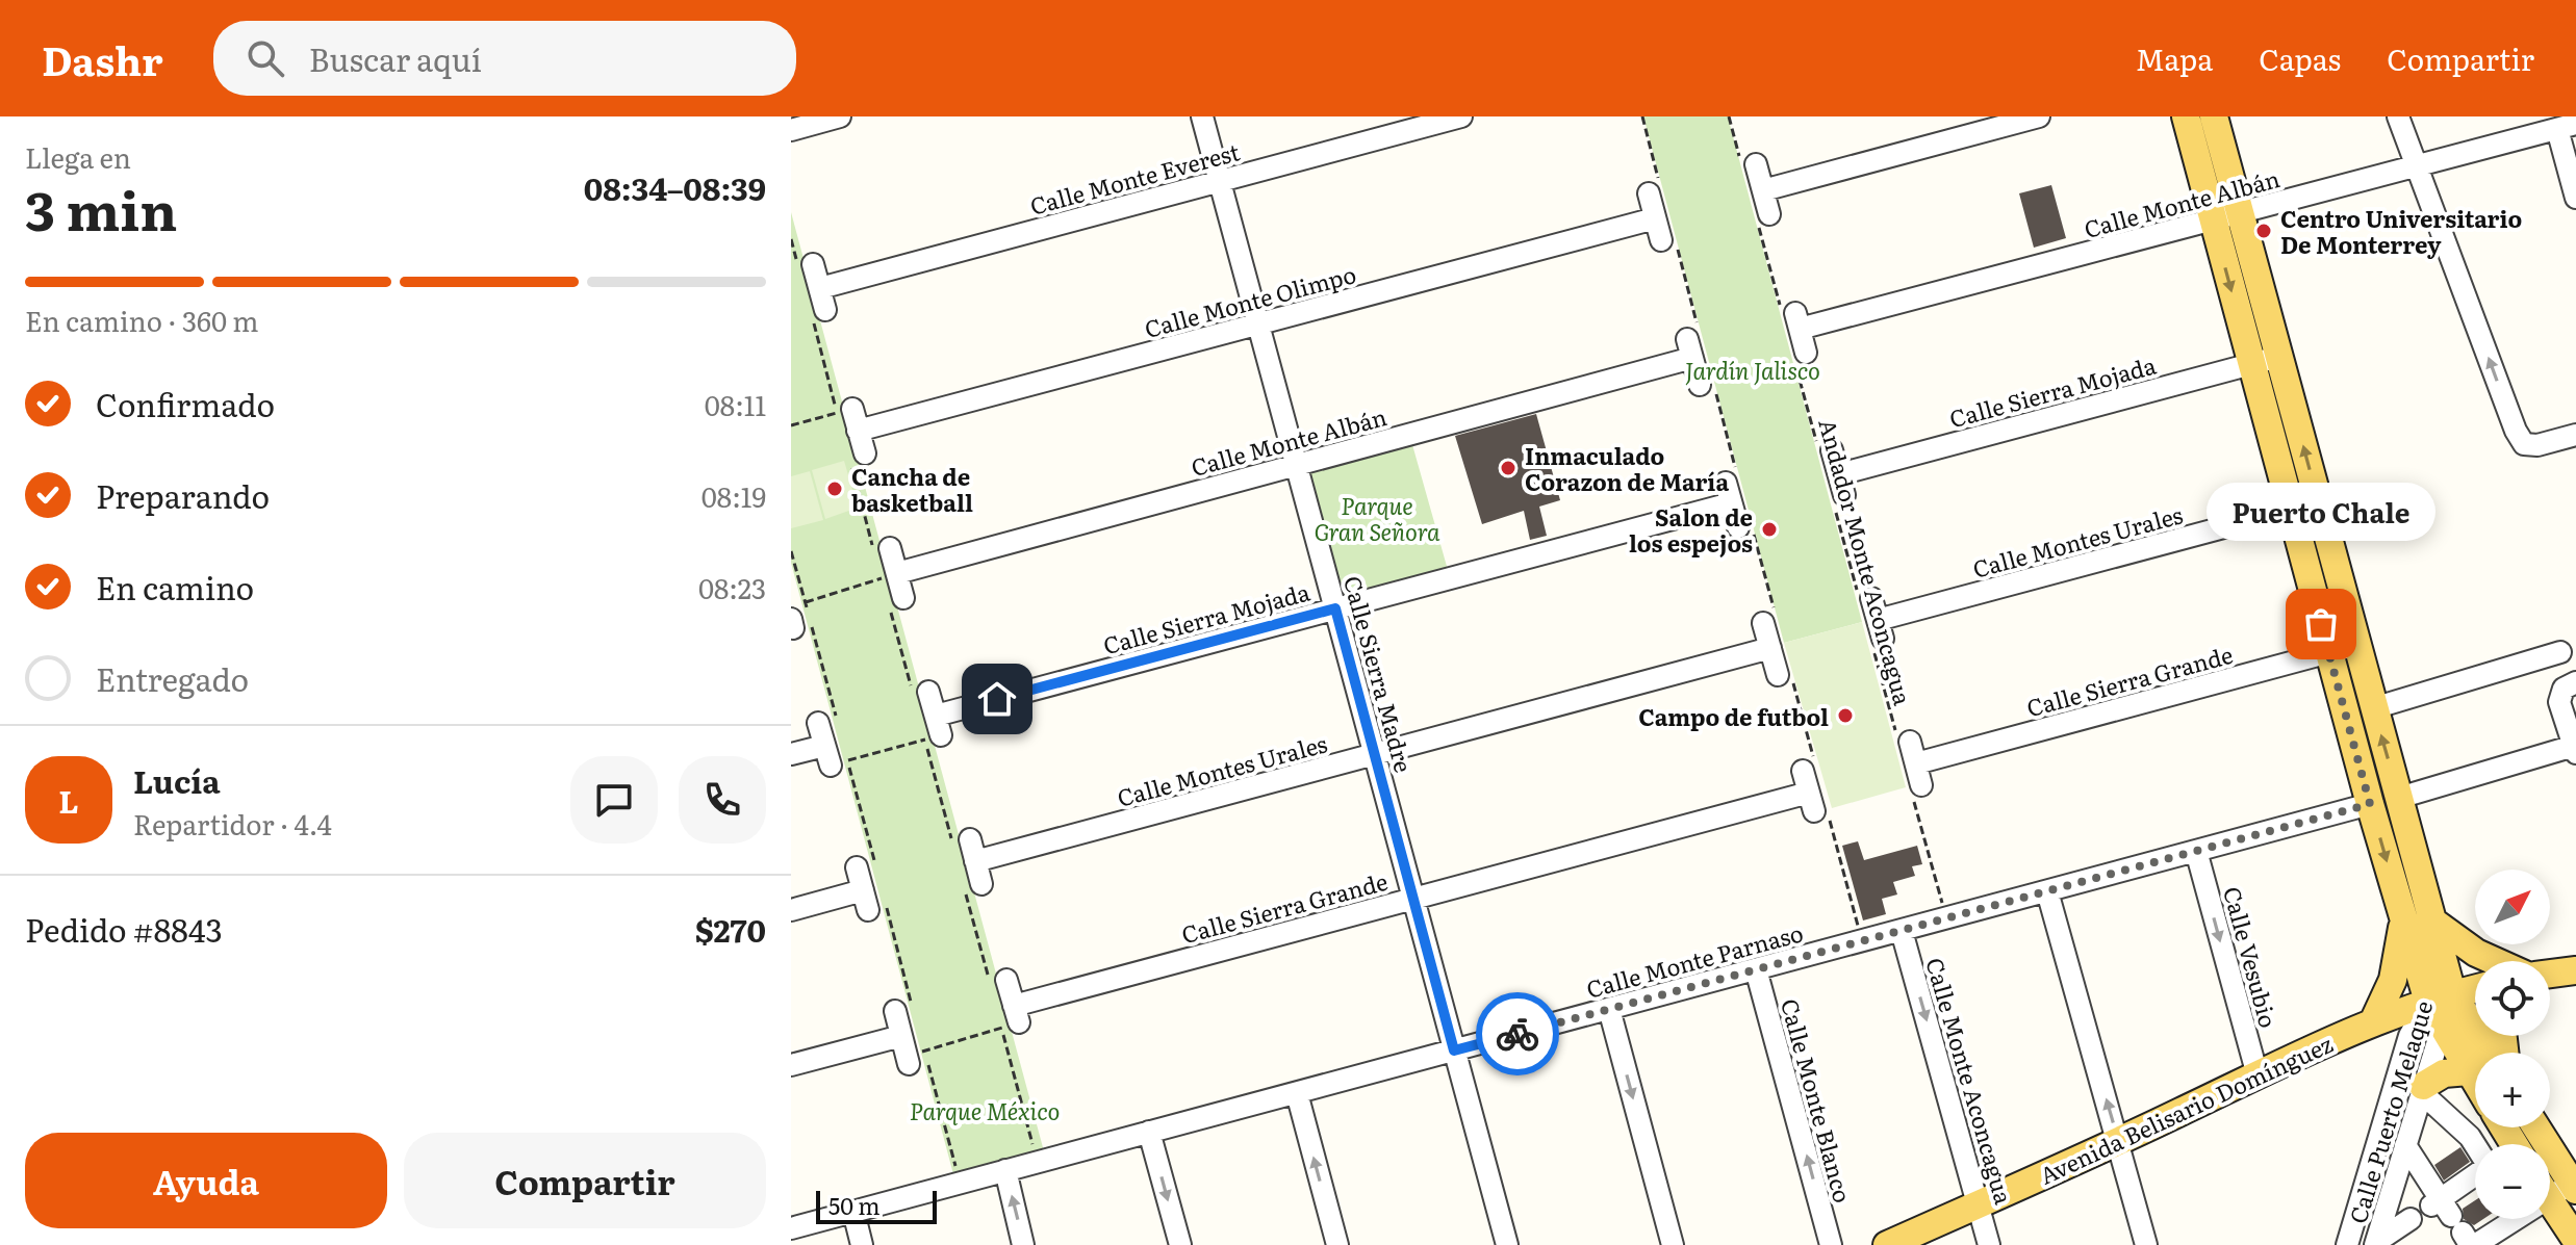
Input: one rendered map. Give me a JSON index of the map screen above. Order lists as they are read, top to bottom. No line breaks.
{"streets":{"main road":["Avenida Belisario Domínguez"],"street":["Calle Monte Everest","Calle Monte Albán","Calle Monte Olimpo","Calle Sierra Mojada","Calle Montes Urales","Calle Sierra Madre","Calle Sierra Grande","Calle Vesubio","Calle Monte Parnaso","Calle Monte Aconcagua","Calle Monte Blanco","Calle Puerto Melaque"],"path":["Andador Monte Aconcagua"]},"crossings":[["Calle Monte Everest","Calle Sierra Madre"],["Calle Monte Albán","Calle Sierra Madre"],["Calle Monte Olimpo","Calle Sierra Madre"],["Calle Sierra Mojada","Andador Monte Aconcagua"],["Calle Sierra Mojada","Calle Sierra Madre"],["Calle Montes Urales","Andador Monte Aconcagua"],["Calle Montes Urales","Calle Sierra Madre"],["Calle Sierra Madre","Calle Sierra Grande"],["Calle Sierra Madre","Calle Monte Parnaso"],["Calle Vesubio","Calle Monte Parnaso"],["Calle Vesubio","Avenida Belisario Domínguez"],["Calle Monte Parnaso","Calle Monte Aconcagua"],["Calle Monte Parnaso","Calle Monte Blanco"],["Calle Monte Aconcagua","Avenida Belisario Domínguez"],["Avenida Belisario Domínguez","Calle Puerto Melaque"]],"parks":["Jardín Jalisco","Parque Gran Señora","Parque México"],"places":["Centro Universitario De Monterrey","Inmaculado Corazon de María","Cancha de basketball","Salon de los espejos","Puerto Chale","Campo de futbol"],"scale_bar":"50 m","north":"top right","page":{"header":"Dashr","search":"Buscar aquí","nav":["Mapa","Capas","Compartir"],"heading":["3 min","Llega en","08:34–08:39"],"panel":["Lucía","Repartidor · 4.4","Pedido #8843","$270"],"bar":"En camino · 360 m","list":[["Confirmado","08:11"],["Preparando","08:19"],["En camino","08:23"],"Entregado"],"bubble":"Puerto Chale","round":"L","map_buttons":["+","−"],"buttons":["Ayuda","Compartir"],"scale":"50 m"}}
